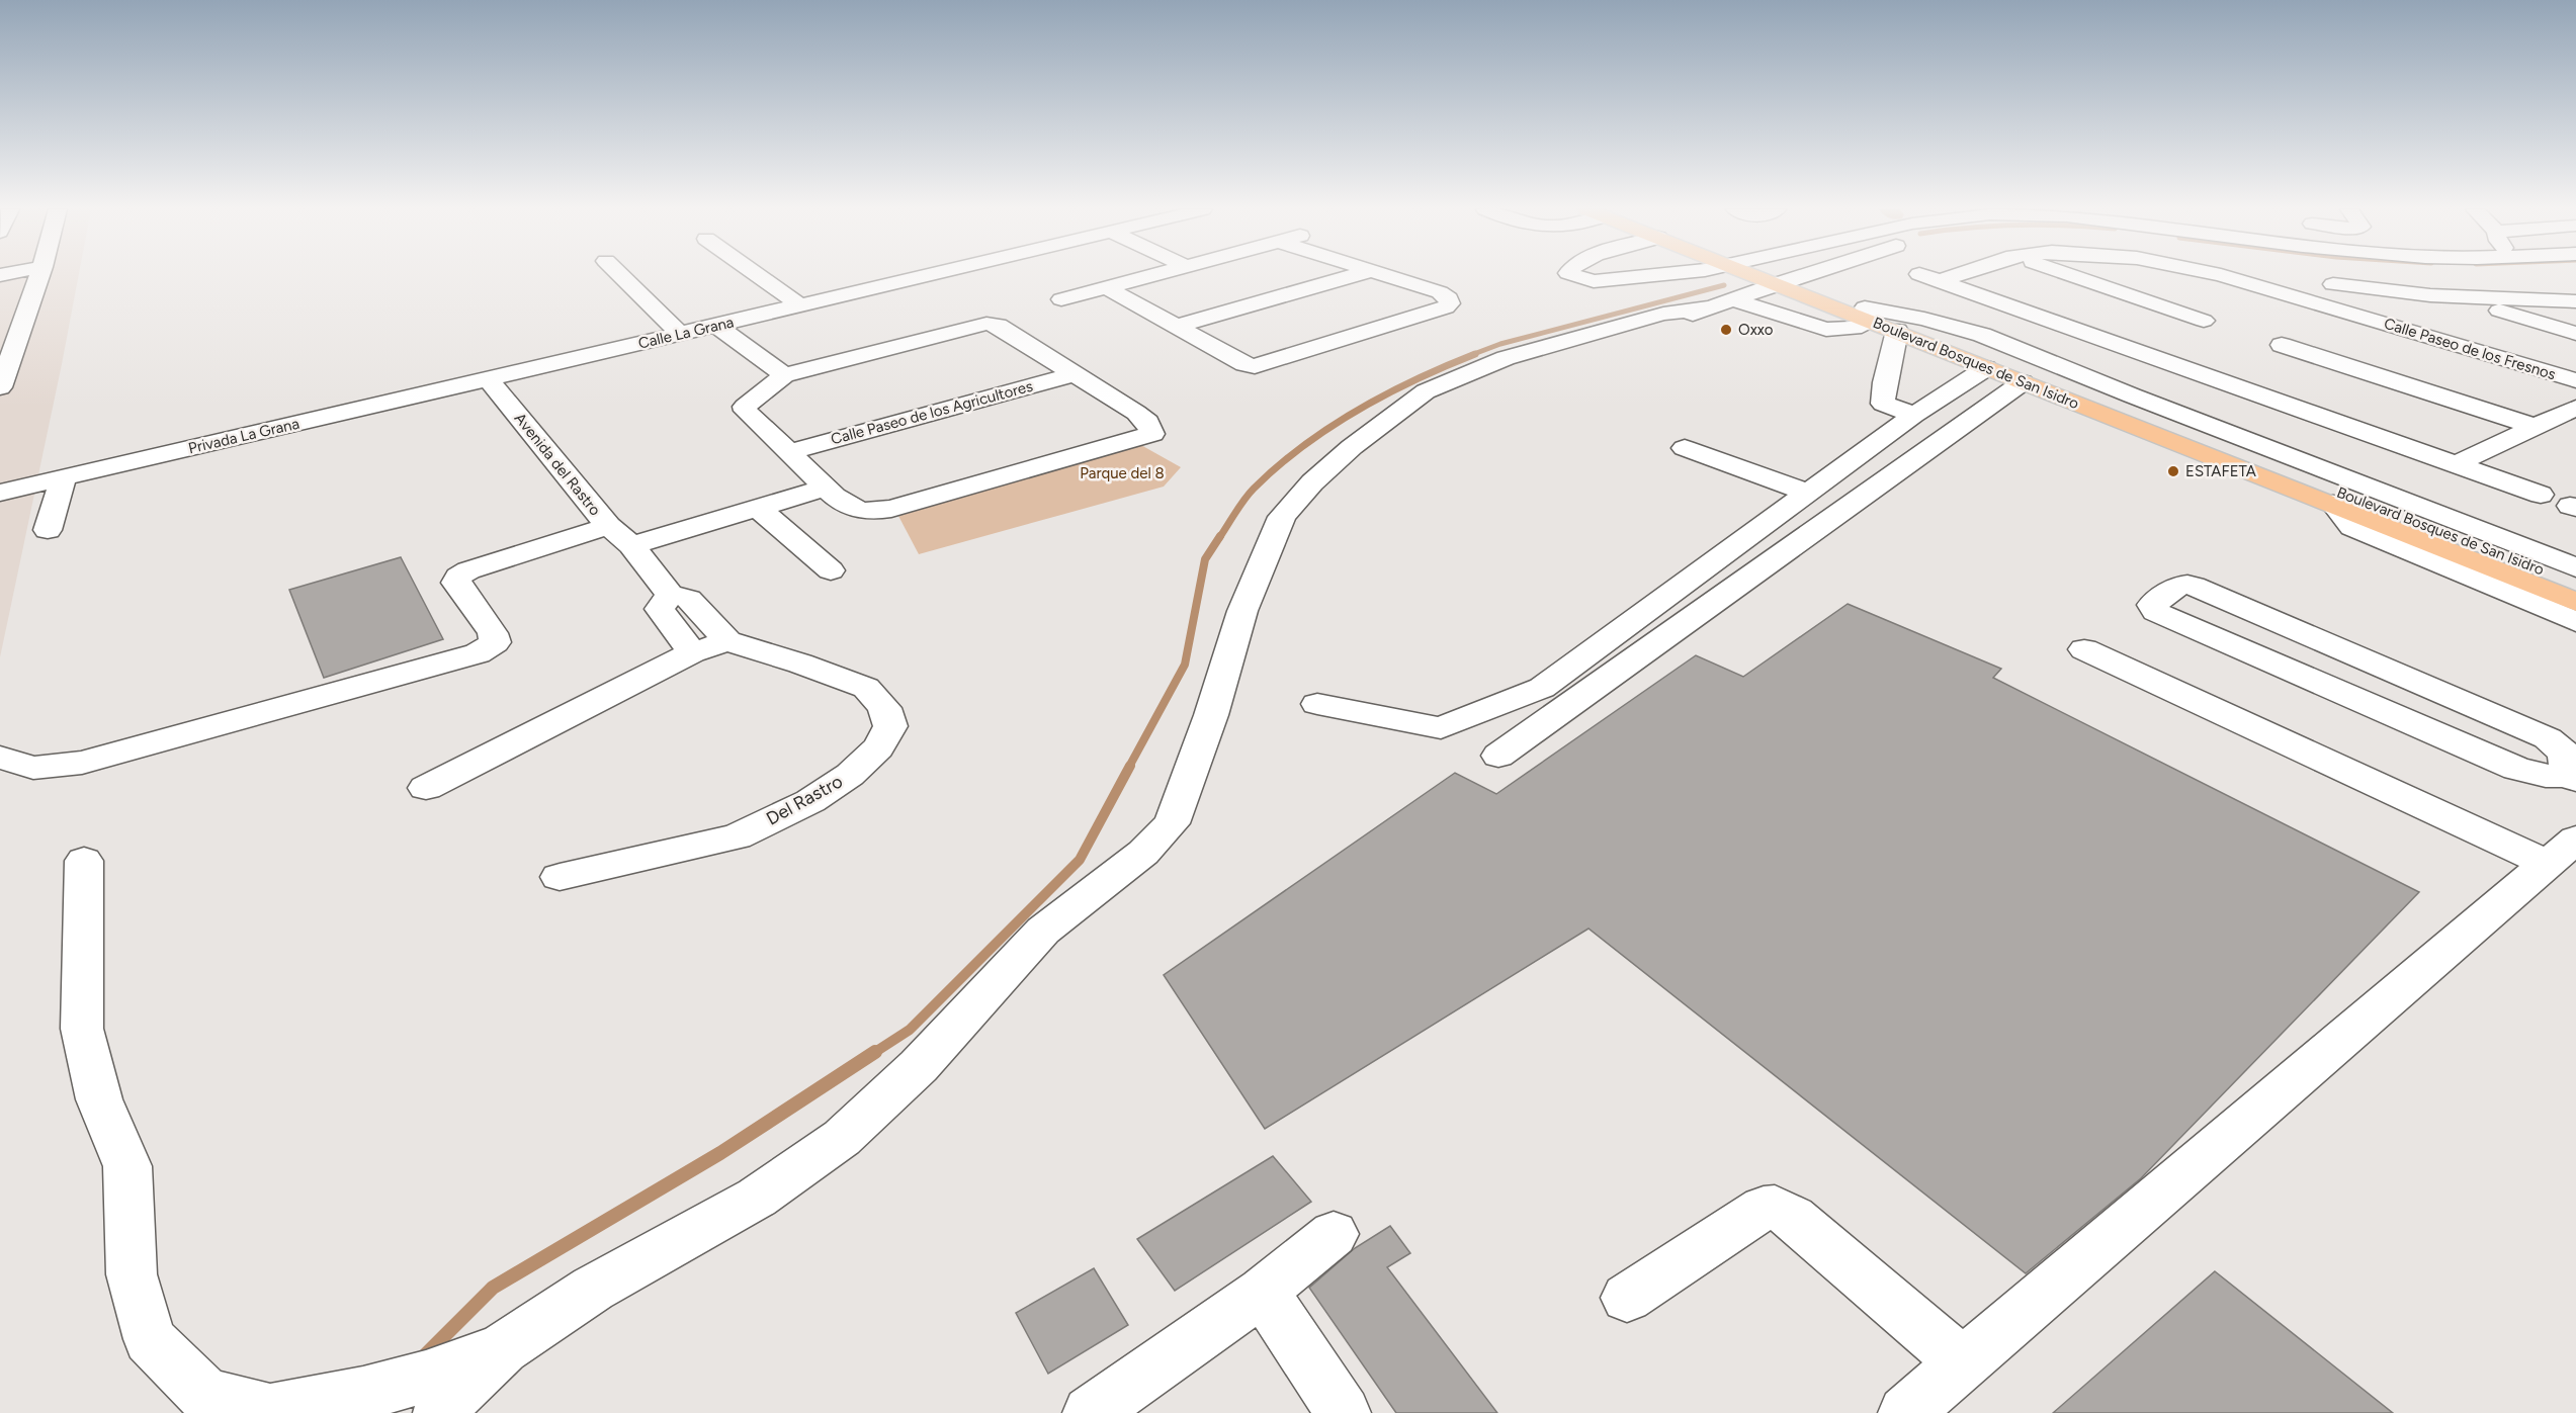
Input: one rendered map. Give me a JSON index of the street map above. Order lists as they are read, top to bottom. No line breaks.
{"streets":{"main road":["Boulevard Bosques de San Isidro"],"street":["Calle La Grana","Calle Paseo de los Fresnos","Calle Paseo de los Agricultores","Privada La Grana","Avenida del Rastro","Del Rastro"]},"crossings":[["Calle La Grana","Privada La Grana"],["Calle La Grana","Avenida del Rastro"],["Privada La Grana","Avenida del Rastro"],["Avenida del Rastro","Del Rastro"]],"parks":["Parque del 8"],"places":["Oxxo","ESTAFETA"]}
